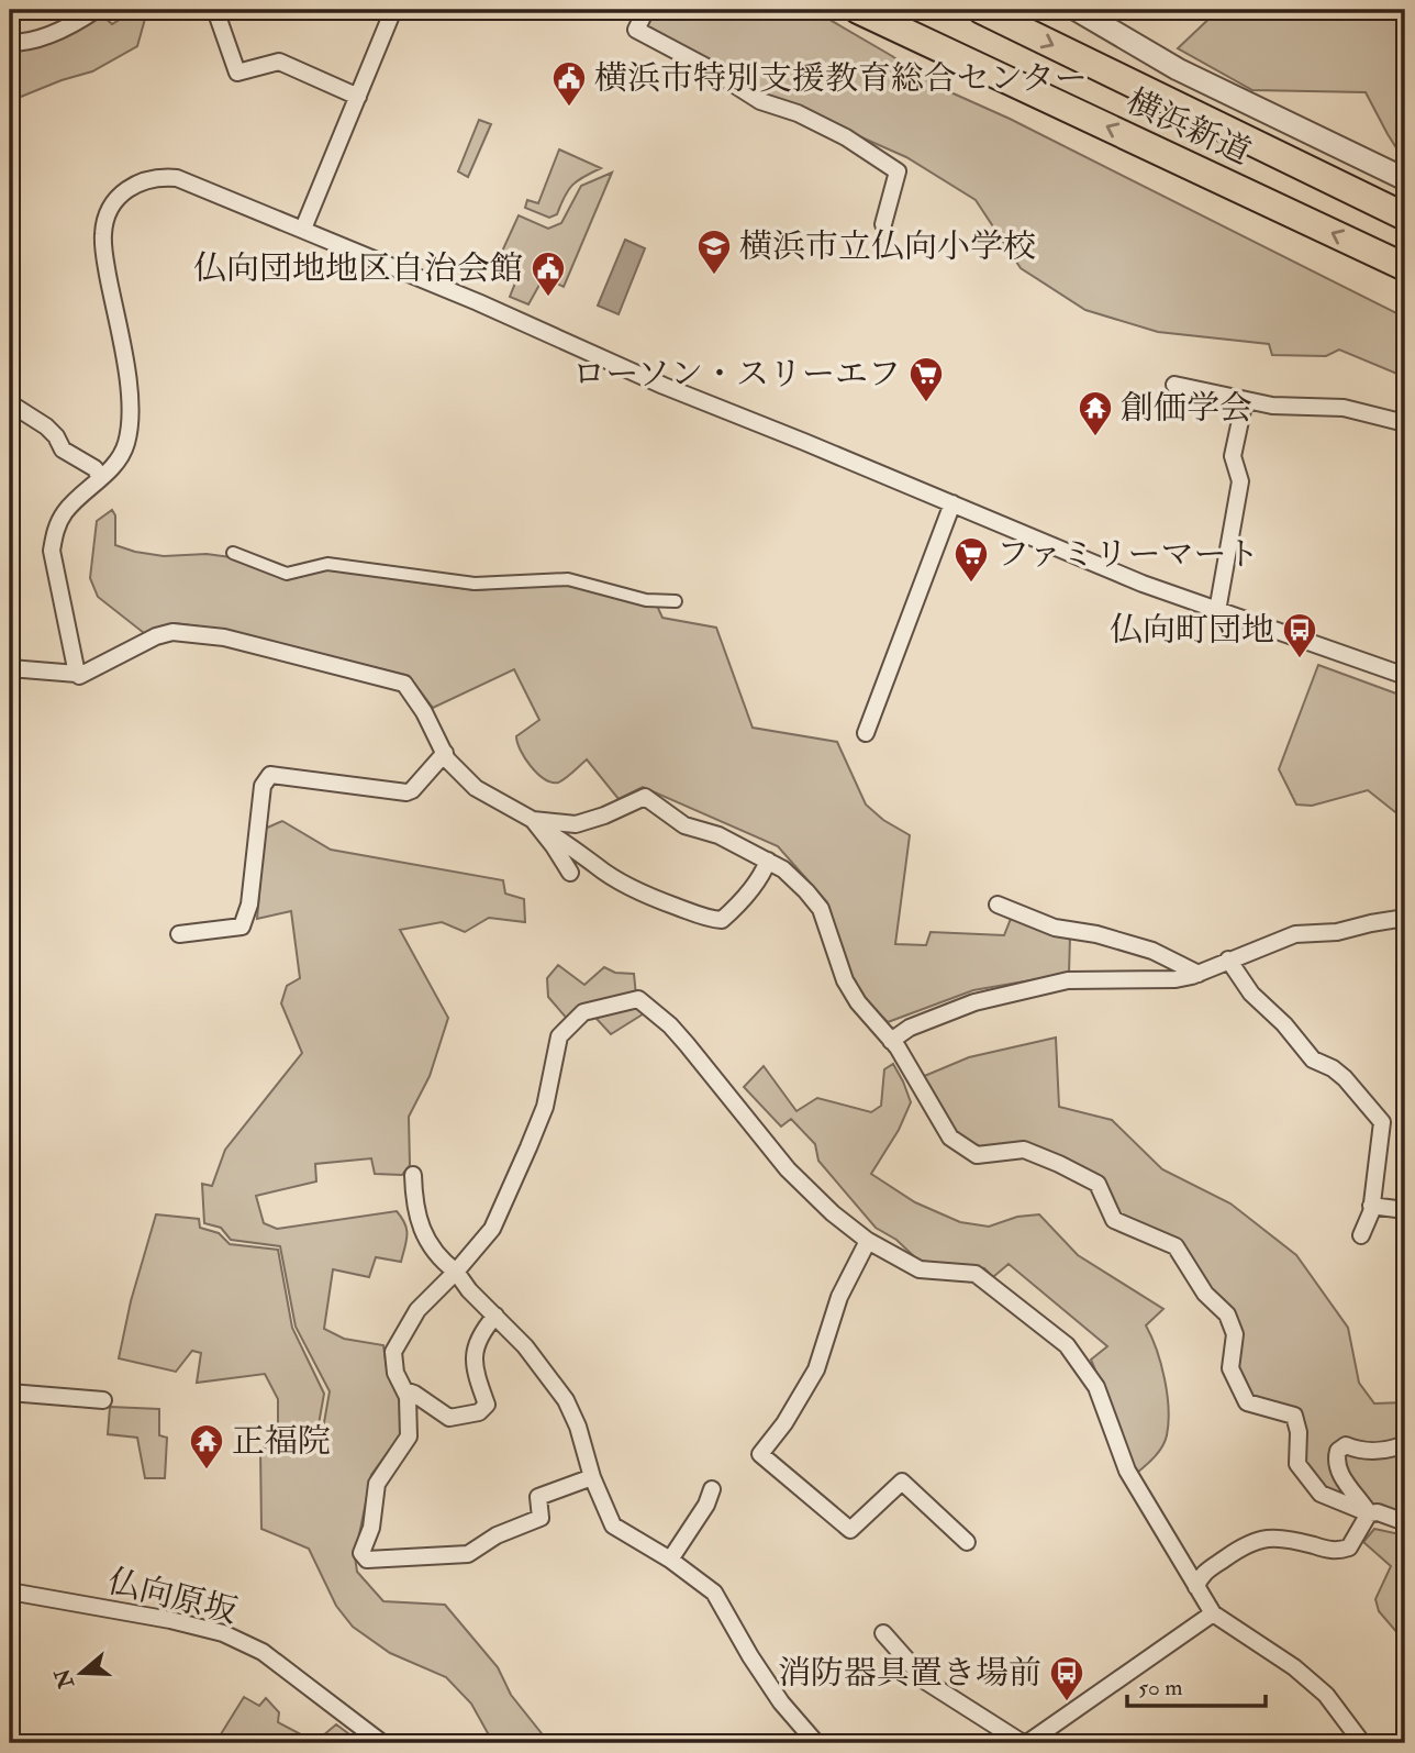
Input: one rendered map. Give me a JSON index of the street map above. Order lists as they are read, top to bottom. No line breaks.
{"streets":{"highway":["横浜新道"],"street":["仏向原坂"]},"places":{"public building":["横浜市特別支援教育総合センター","仏向団地地区自治会館"],"school or university":["横浜市立仏向小学校"],"supermarket":["ローソン・スリーエフ","ファミリーマート"],"temple":["創価学会","正福院"],"bus stop":["仏向町団地","消防器具置き場前"]},"scale_bar":"50 m","north":"left"}
